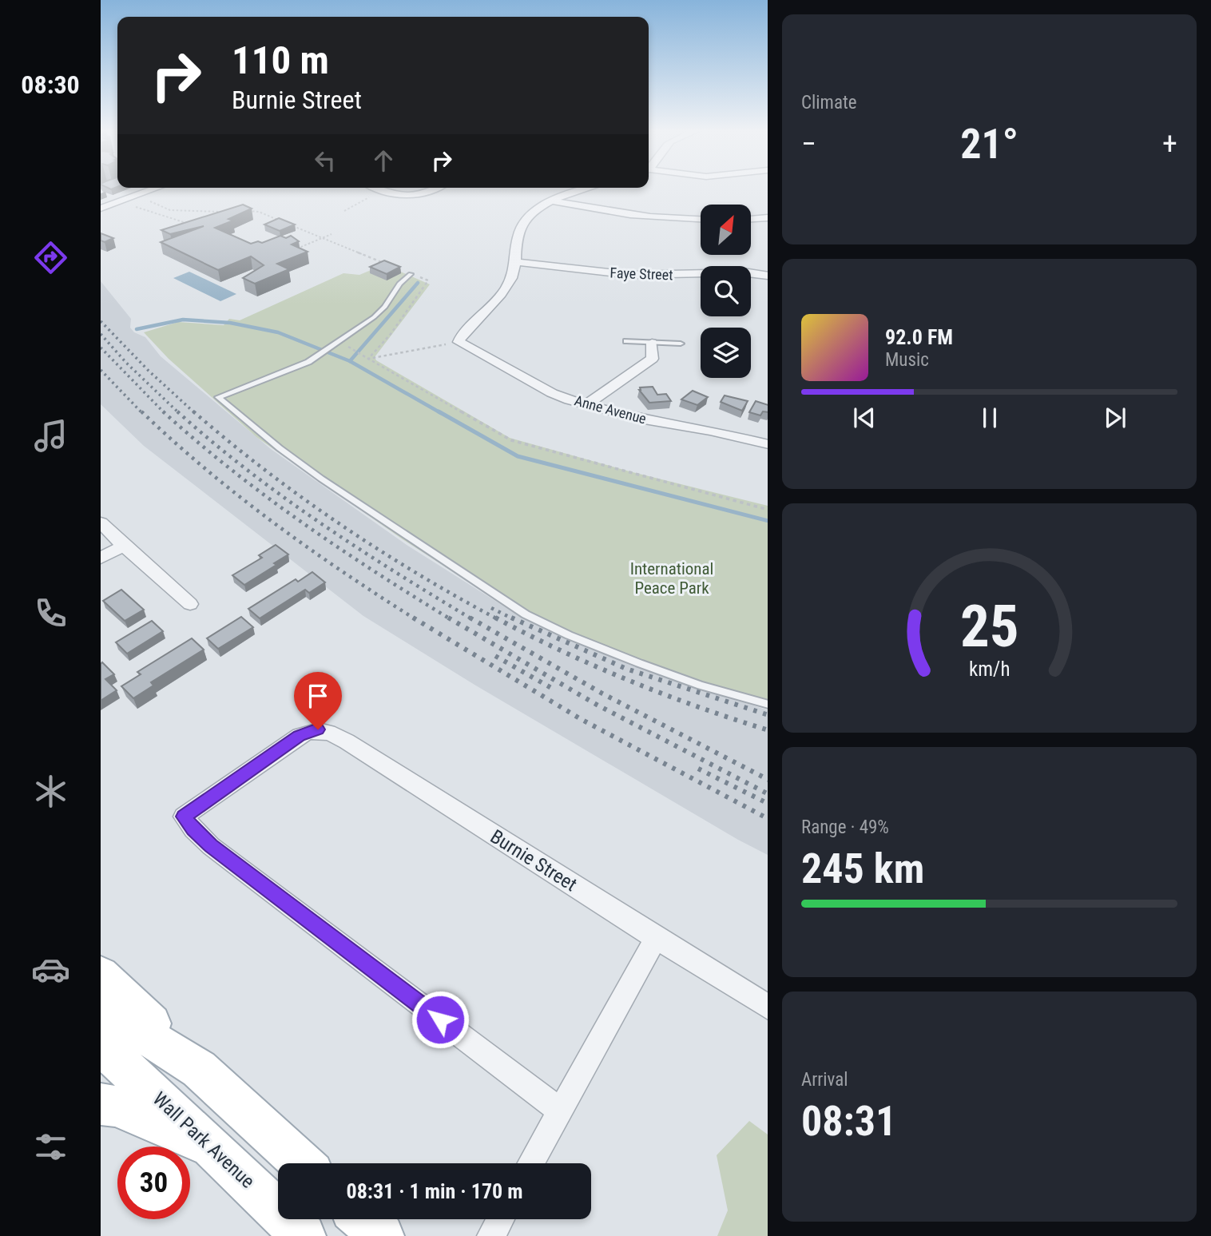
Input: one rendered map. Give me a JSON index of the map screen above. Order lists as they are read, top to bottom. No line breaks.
{"streets":{"main road":["Wall Park Avenue"],"street":["Faye Street","Anne Avenue","Burnie Street"]},"parks":["International Peace Park"],"north":"top right","page":{"tabs":"08:30","tile":["Climate",["Range · 49%","245 km"],["Arrival","08:31"]],"turn":["110 m","Burnie Street"],"heat":["−","21°","+"],"song":["92.0 FM","Music"],"limit":"30","trip":"08:31 · 1 min · 170 m","gauge":["25","km/h"]}}
